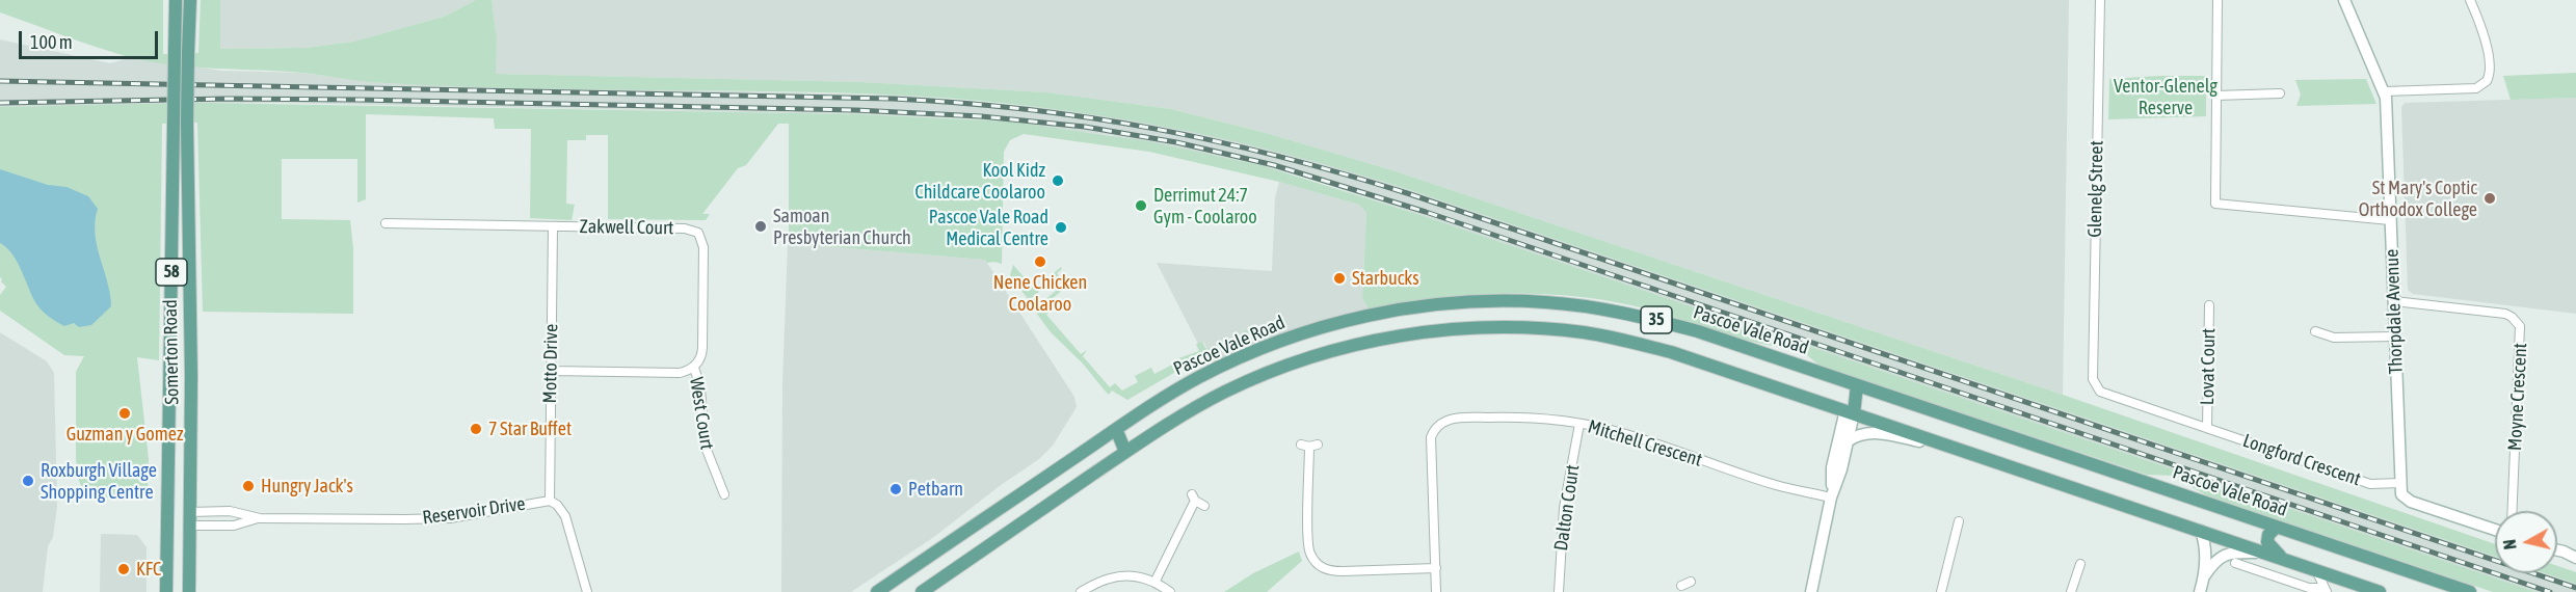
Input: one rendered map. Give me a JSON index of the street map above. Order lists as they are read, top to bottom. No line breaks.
{"streets":{"main road":["58","35","Pascoe Vale Road","Somerton Road"],"street":["Glenelg Street","Zakwell Court","Thorpdale Avenue","Motto Drive","Lovat Court","Moyne Crescent","West Court","Mitchell Crescent","Longford Crescent","Dalton Court","Reservoir Drive"]},"crossings":[["Glenelg Street","Longford Crescent"],["Zakwell Court","Motto Drive"],["Zakwell Court","West Court"],["Thorpdale Avenue","Moyne Crescent"],["Thorpdale Avenue","Longford Crescent"],["Somerton Road","Reservoir Drive"],["Motto Drive","Reservoir Drive"],["Lovat Court","Longford Crescent"],["Mitchell Crescent","Dalton Court"]],"parks":["Ventor-Glenelg Reserve"],"places":["Kool Kidz Childcare Coolaroo","St Mary's Coptic Orthodox College","Derrimut 24:7 Gym - Coolaroo","Samoan Presbyterian Church","Pascoe Vale Road Medical Centre","Nene Chicken Coolaroo","Starbucks","Guzman y Gomez","7 Star Buffet","Roxburgh Village Shopping Centre","Hungry Jack's","Petbarn","KFC"],"scale_bar":"100 m","north":"left"}
